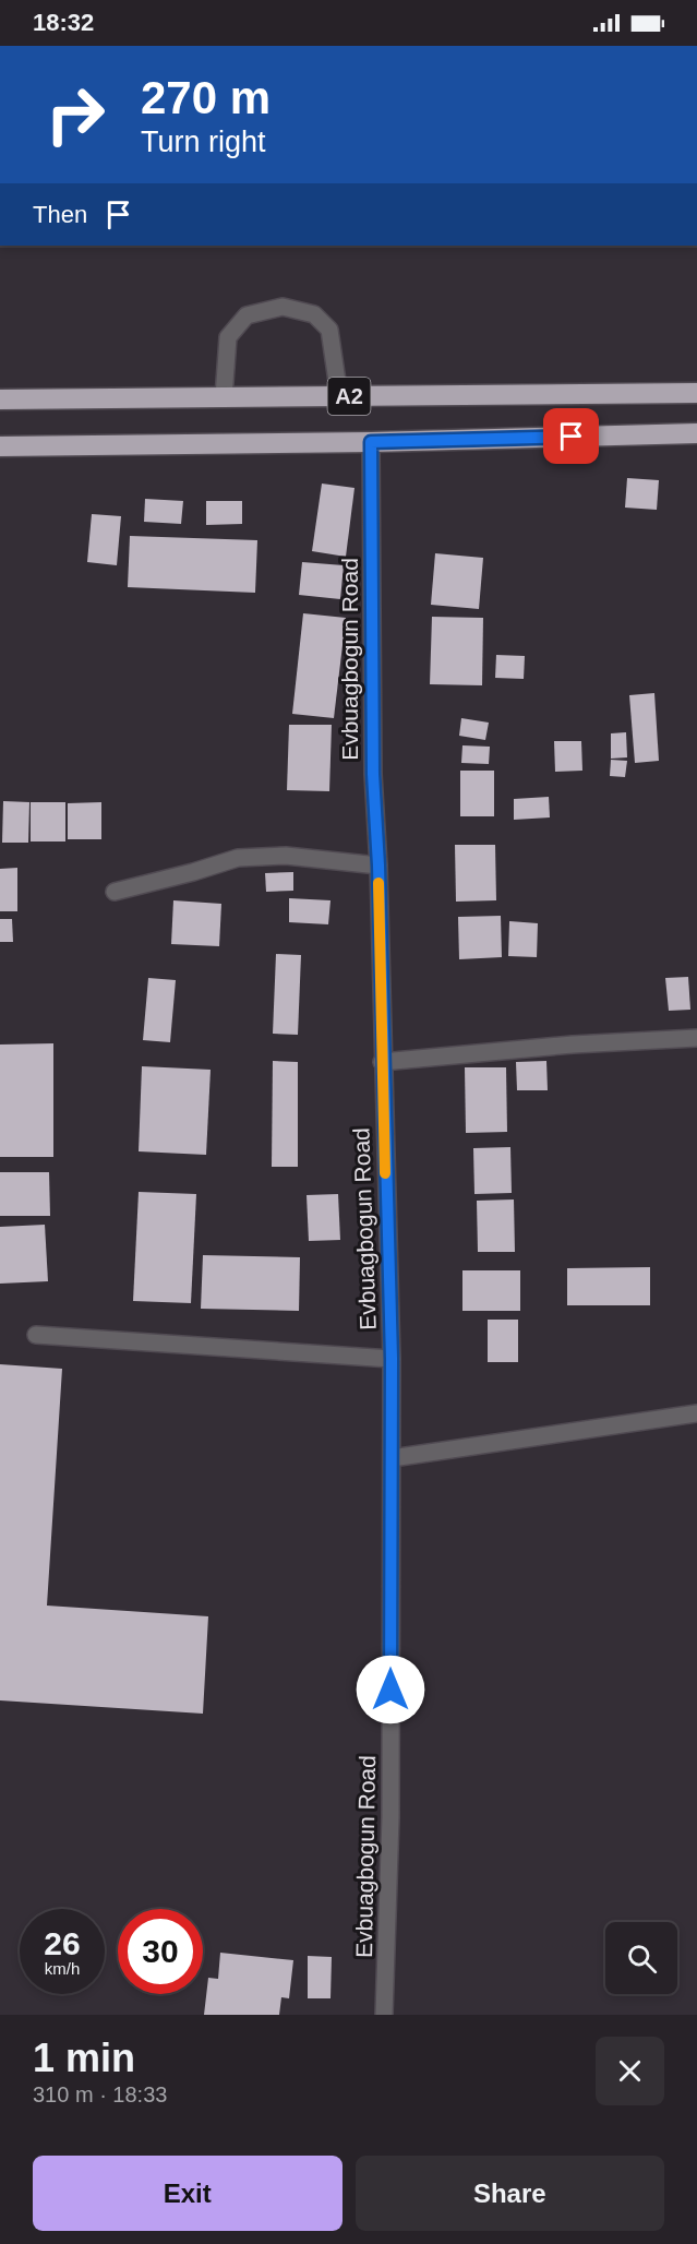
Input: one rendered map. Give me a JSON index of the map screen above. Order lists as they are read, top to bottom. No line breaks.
{"streets":{"highway":["A2"],"street":["Evbuagbogun Road"]},"crossings":[["A2","Evbuagbogun Road"]],"page":{"status":"18:32","turn":["270 m","Turn right"],"then":"Then","speed":"26 km/h","limit":"30","heading":["1 min","310 m · 18:33"],"buttons":["Exit","Share"]}}
